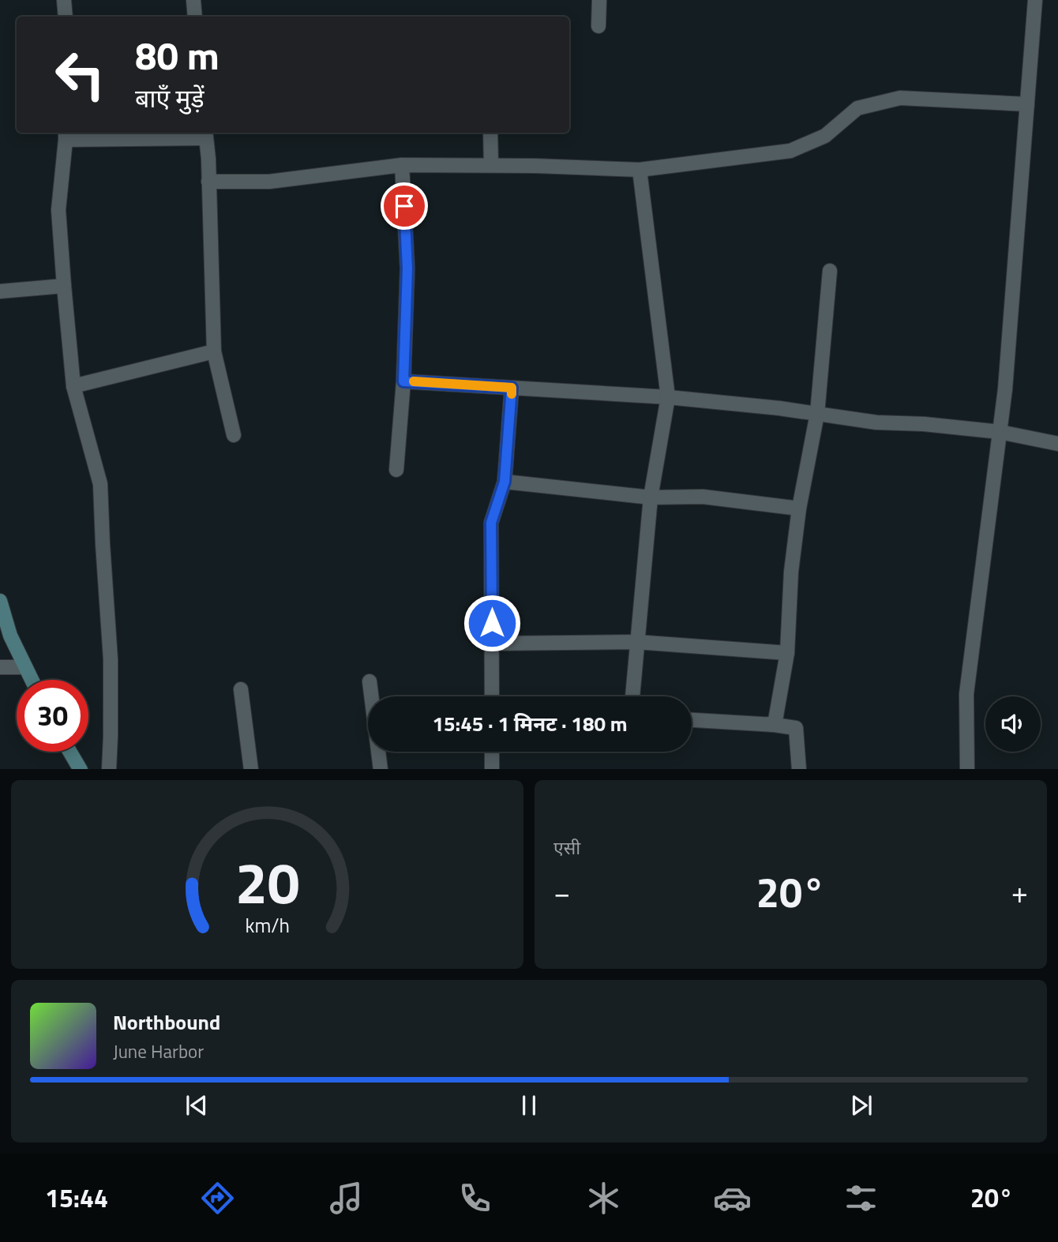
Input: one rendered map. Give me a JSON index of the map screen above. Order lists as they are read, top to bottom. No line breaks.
{"page":{"turn":["80 m","बाएँ मुड़ें"],"limit":"30","trip":"15:45 · 1 मिनट · 180 m","tile":"एसी","heat":["−","20°","+"],"song":["Northbound","June Harbor"],"tabs":["15:44","20°"],"gauge":["20","km/h"]}}
